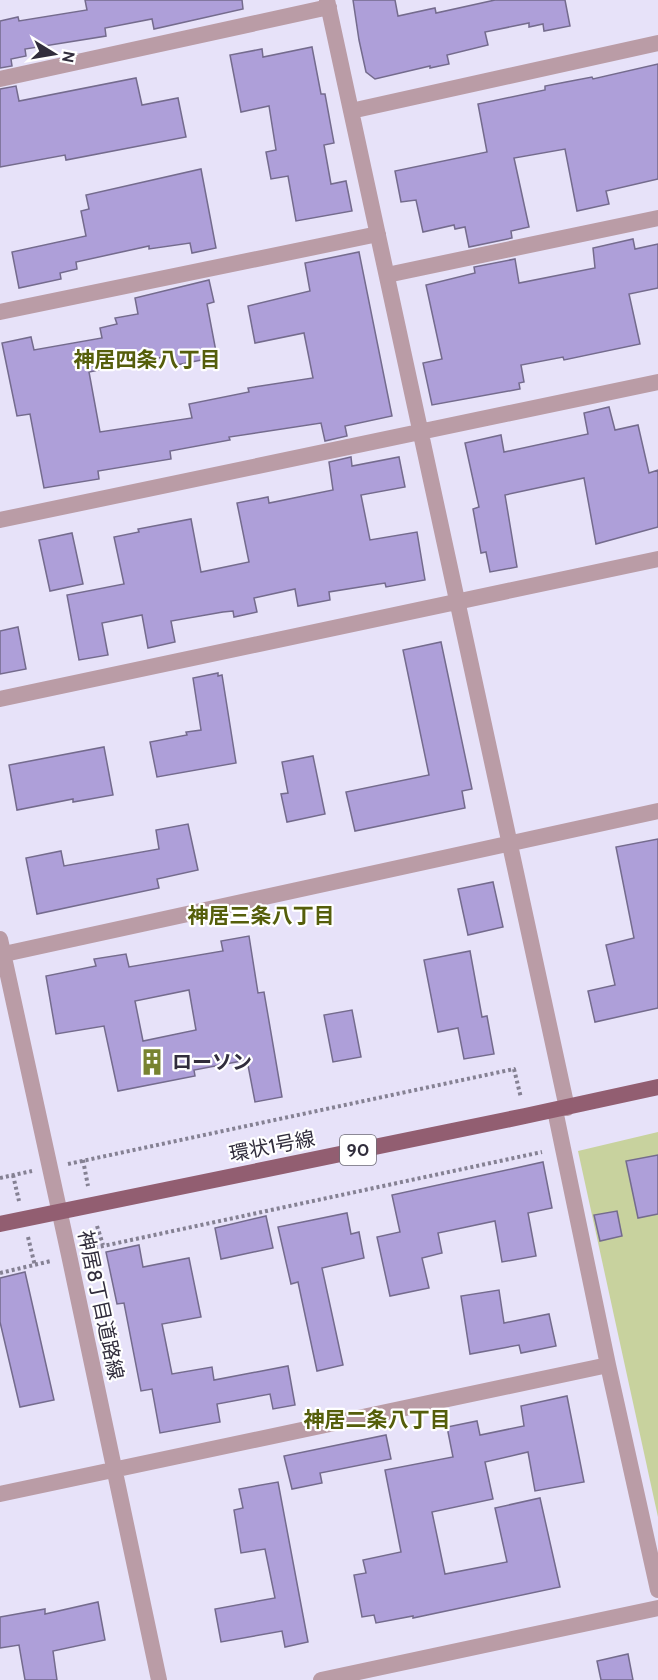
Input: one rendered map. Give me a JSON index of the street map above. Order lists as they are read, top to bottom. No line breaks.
{"streets":{"main road":["環状1号線","90"],"street":["神居8丁目道路線"]},"crossings":[["環状1号線","神居8丁目道路線"]],"districts":["神居四条八丁目","神居三条八丁目","神居二条八丁目"],"places":{"building":["ローソン"]},"north":"right"}
